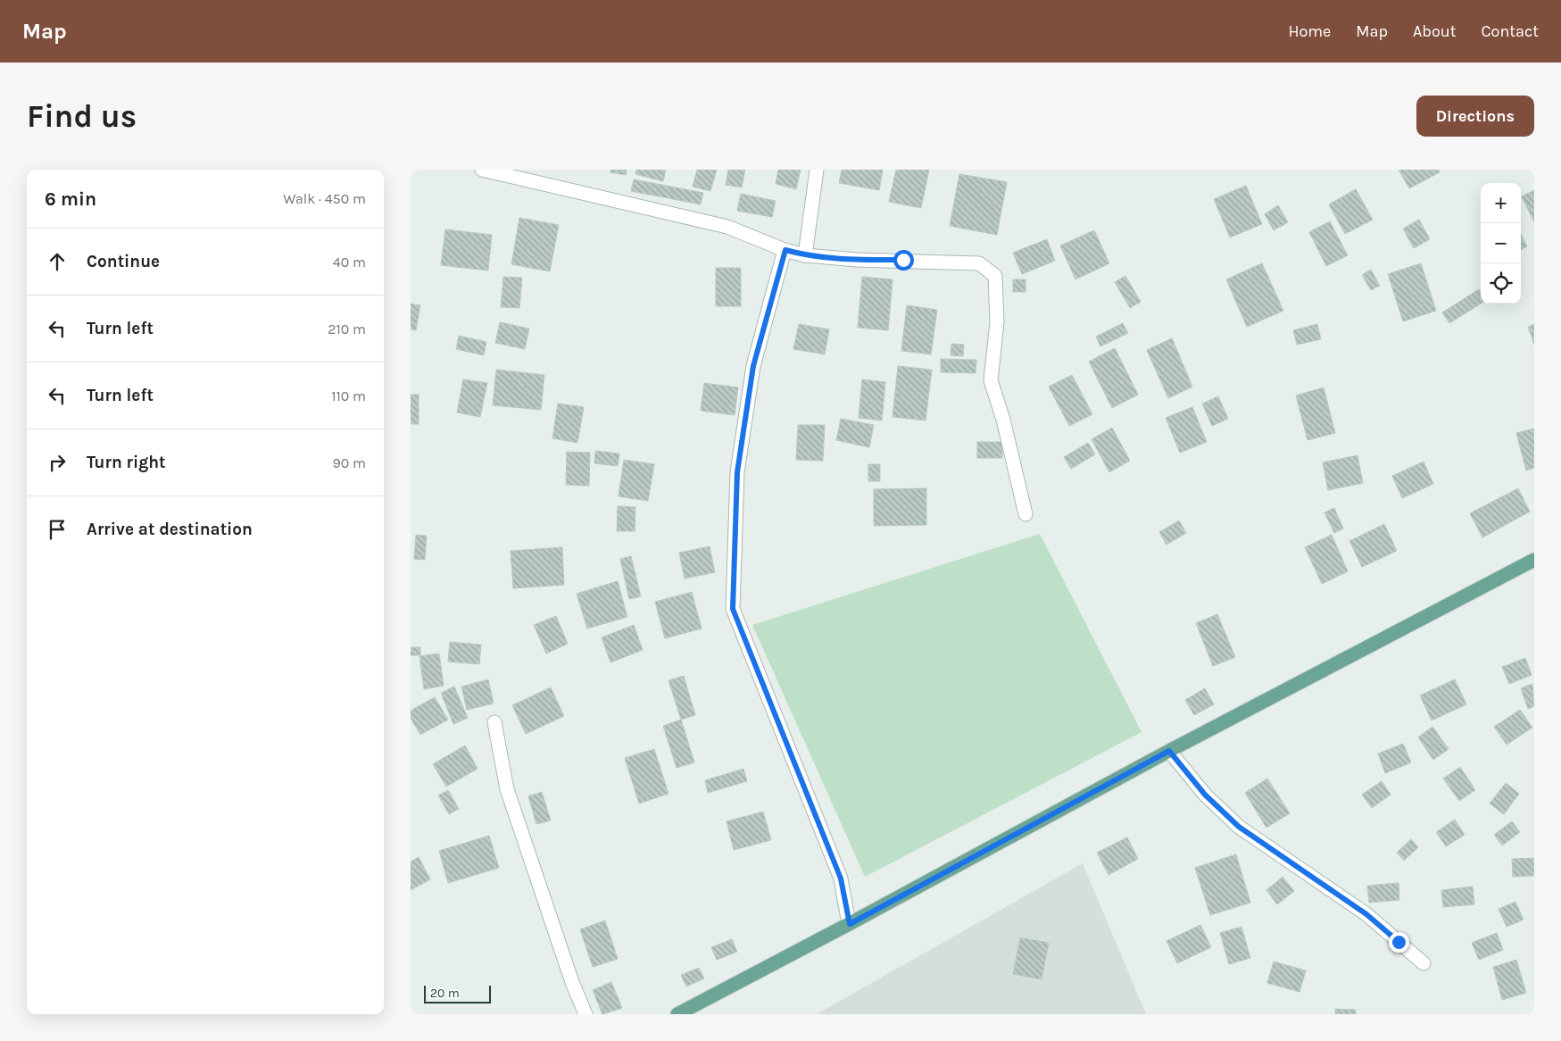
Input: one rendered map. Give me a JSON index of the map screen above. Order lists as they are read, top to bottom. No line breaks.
{"scale_bar":"20 m","page":{"header":"Map","nav":["Home","Map","About","Contact"],"buttons":"Directions","title":"Find us","heading":["6 min","Walk · 450 m"],"map_buttons":["+","−"],"list":[["Continue","40 m"],["Turn left","210 m"],["Turn left","110 m"],["Turn right","90 m"],"Arrive at destination"],"scale":"20 m"}}
